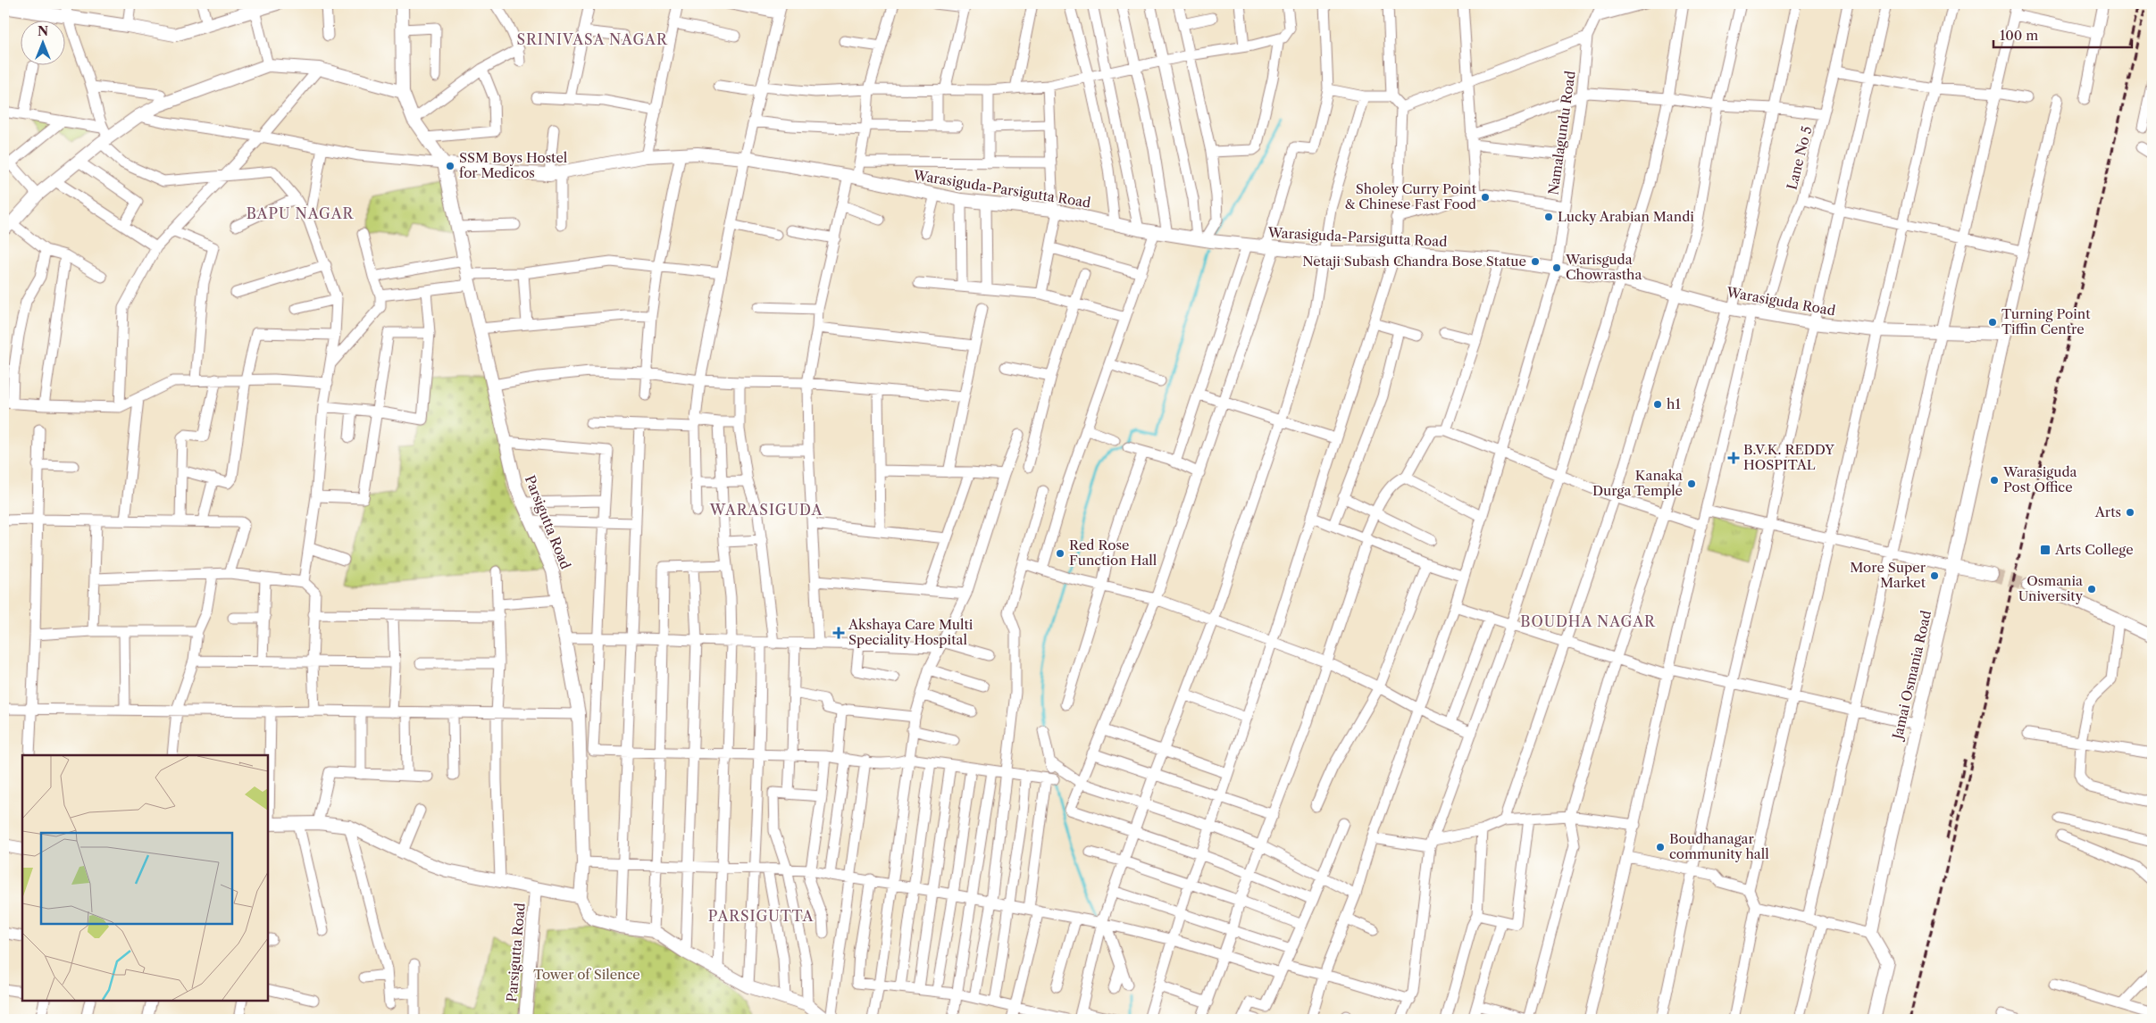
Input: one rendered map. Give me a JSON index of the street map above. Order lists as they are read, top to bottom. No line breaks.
{"streets":{"street":["Namalagundu Road","Lane No 5","Warasiguda-Parsigutta Road","Warasiguda Road","Parsigutta Road","Jamai Osmania Road"]},"crossings":[["Namalagundu Road","Warasiguda-Parsigutta Road"],["Namalagundu Road","Warasiguda Road"],["Lane No 5","Warasiguda Road"],["Warasiguda-Parsigutta Road","Warasiguda Road"],["Warasiguda-Parsigutta Road","Parsigutta Road"],["Warasiguda Road","Jamai Osmania Road"]],"districts":["SRINIVASA NAGAR","BAPU NAGAR","WARASIGUDA","BOUDHA NAGAR","PARSIGUTTA"],"parks":["Tower of Silence"],"places":{"other":["SSM Boys Hostel for Medicos","Sholey Curry Point & Chinese Fast Food","Lucky Arabian Mandi","Netaji Subash Chandra Bose Statue","Warisguda Chowrastha","Turning Point Tiffin Centre","h1","Warasiguda Post Office","Kanaka Durga Temple","Arts","Red Rose Function Hall","More Super Market","Osmania University","Boudhanagar community hall"],"health":["B.V.K. REDDY HOSPITAL","Akshaya Care Multi Speciality Hospital"],"transit":["Arts College"]},"scale_bar":"100 m","north":"top"}
